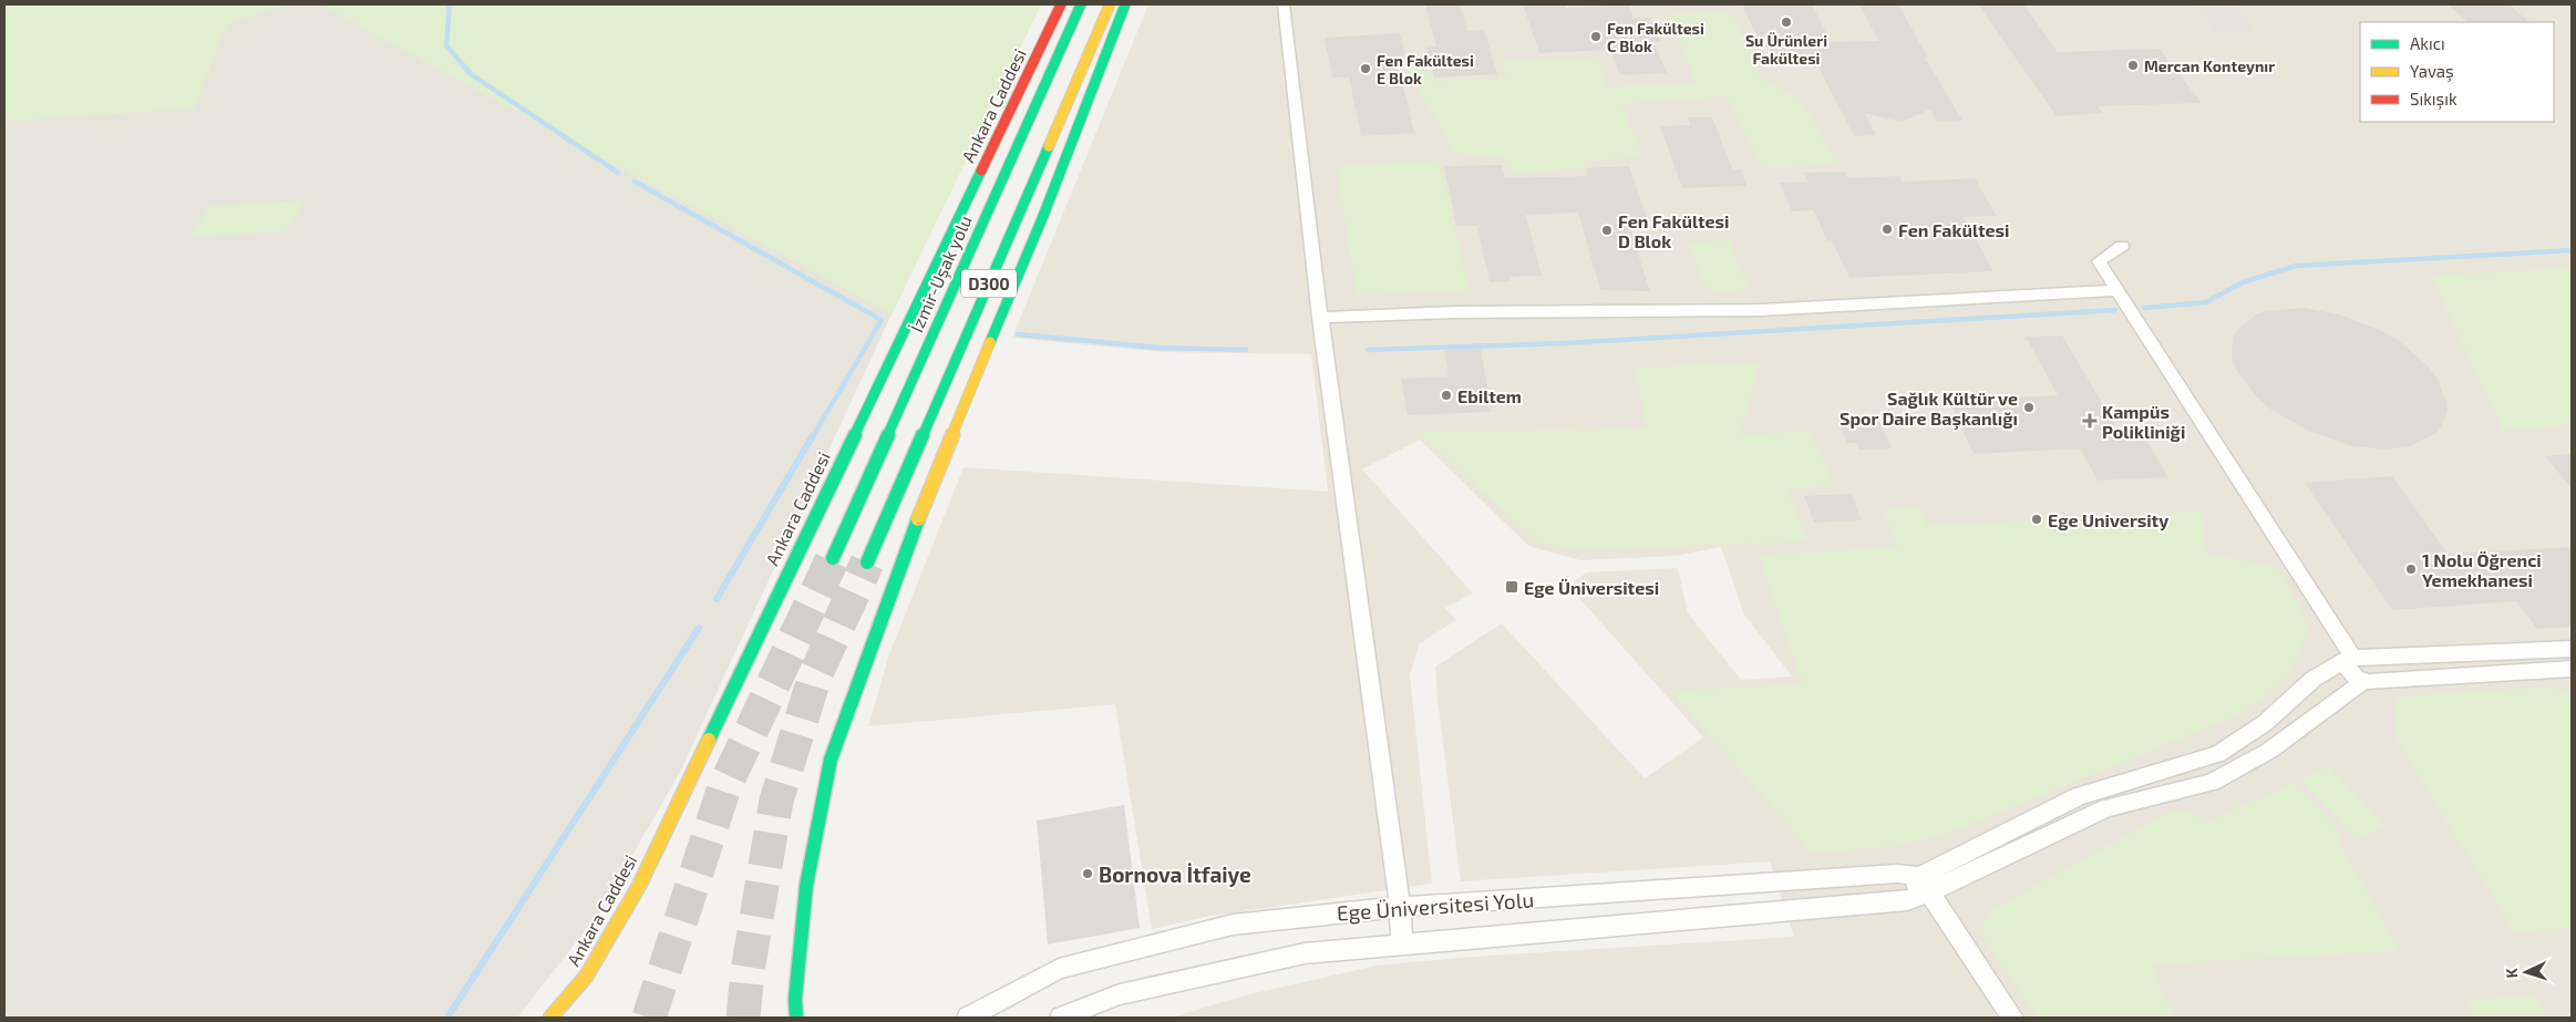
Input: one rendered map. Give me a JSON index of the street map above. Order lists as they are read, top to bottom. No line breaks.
{"streets":{"main road":["Ankara Caddesi","İzmir-Uşak yolu","D300"],"street":["Ege Üniversitesi Yolu"]},"places":{"other":["Su Ürünleri Fakültesi","Fen Fakültesi C Blok","Mercan Konteynır","Fen Fakültesi E Blok","Fen Fakültesi","Fen Fakültesi D Blok","Ebiltem","Sağlık Kültür ve Spor Daire Başkanlığı","Ege University","1 Nolu Öğrenci Yemekhanesi","Bornova İtfaiye"],"health":["Kampüs Polikliniği"],"transit":["Ege Üniversitesi"]},"legend":["Akıcı","Yavaş","Sıkışık"],"north":"left"}
